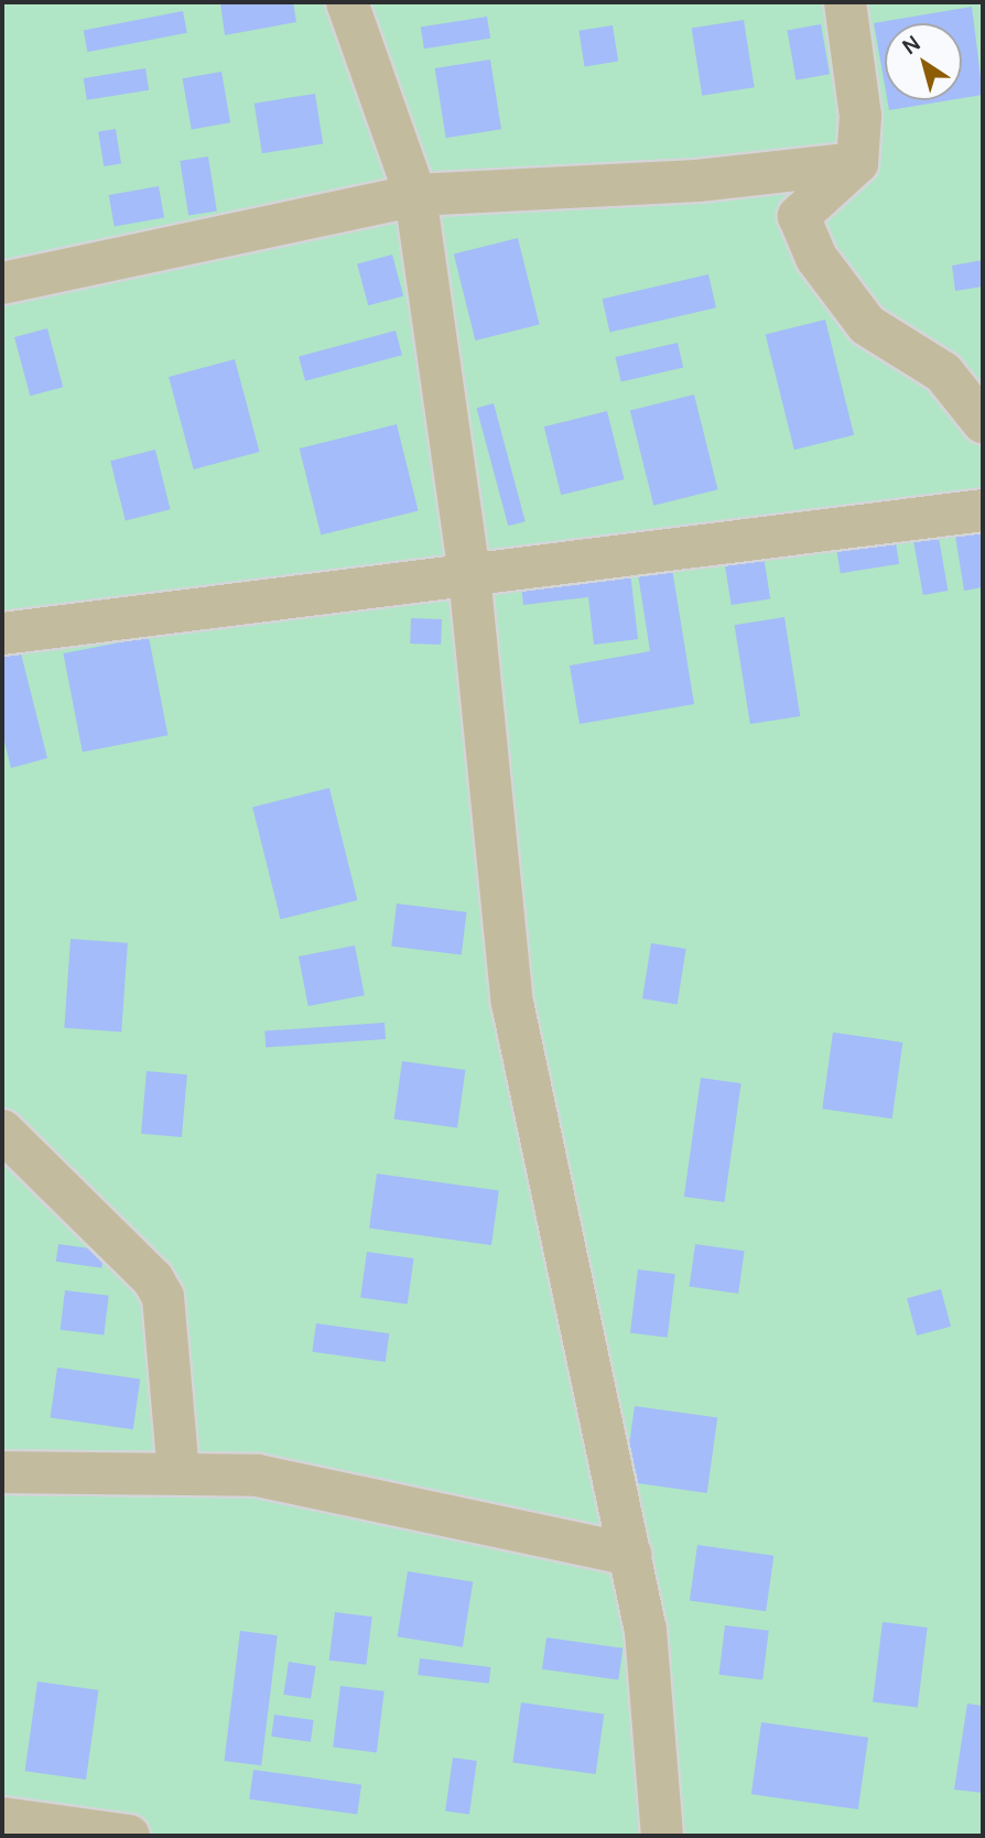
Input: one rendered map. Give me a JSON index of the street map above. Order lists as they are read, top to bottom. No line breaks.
{"north":"top left"}
